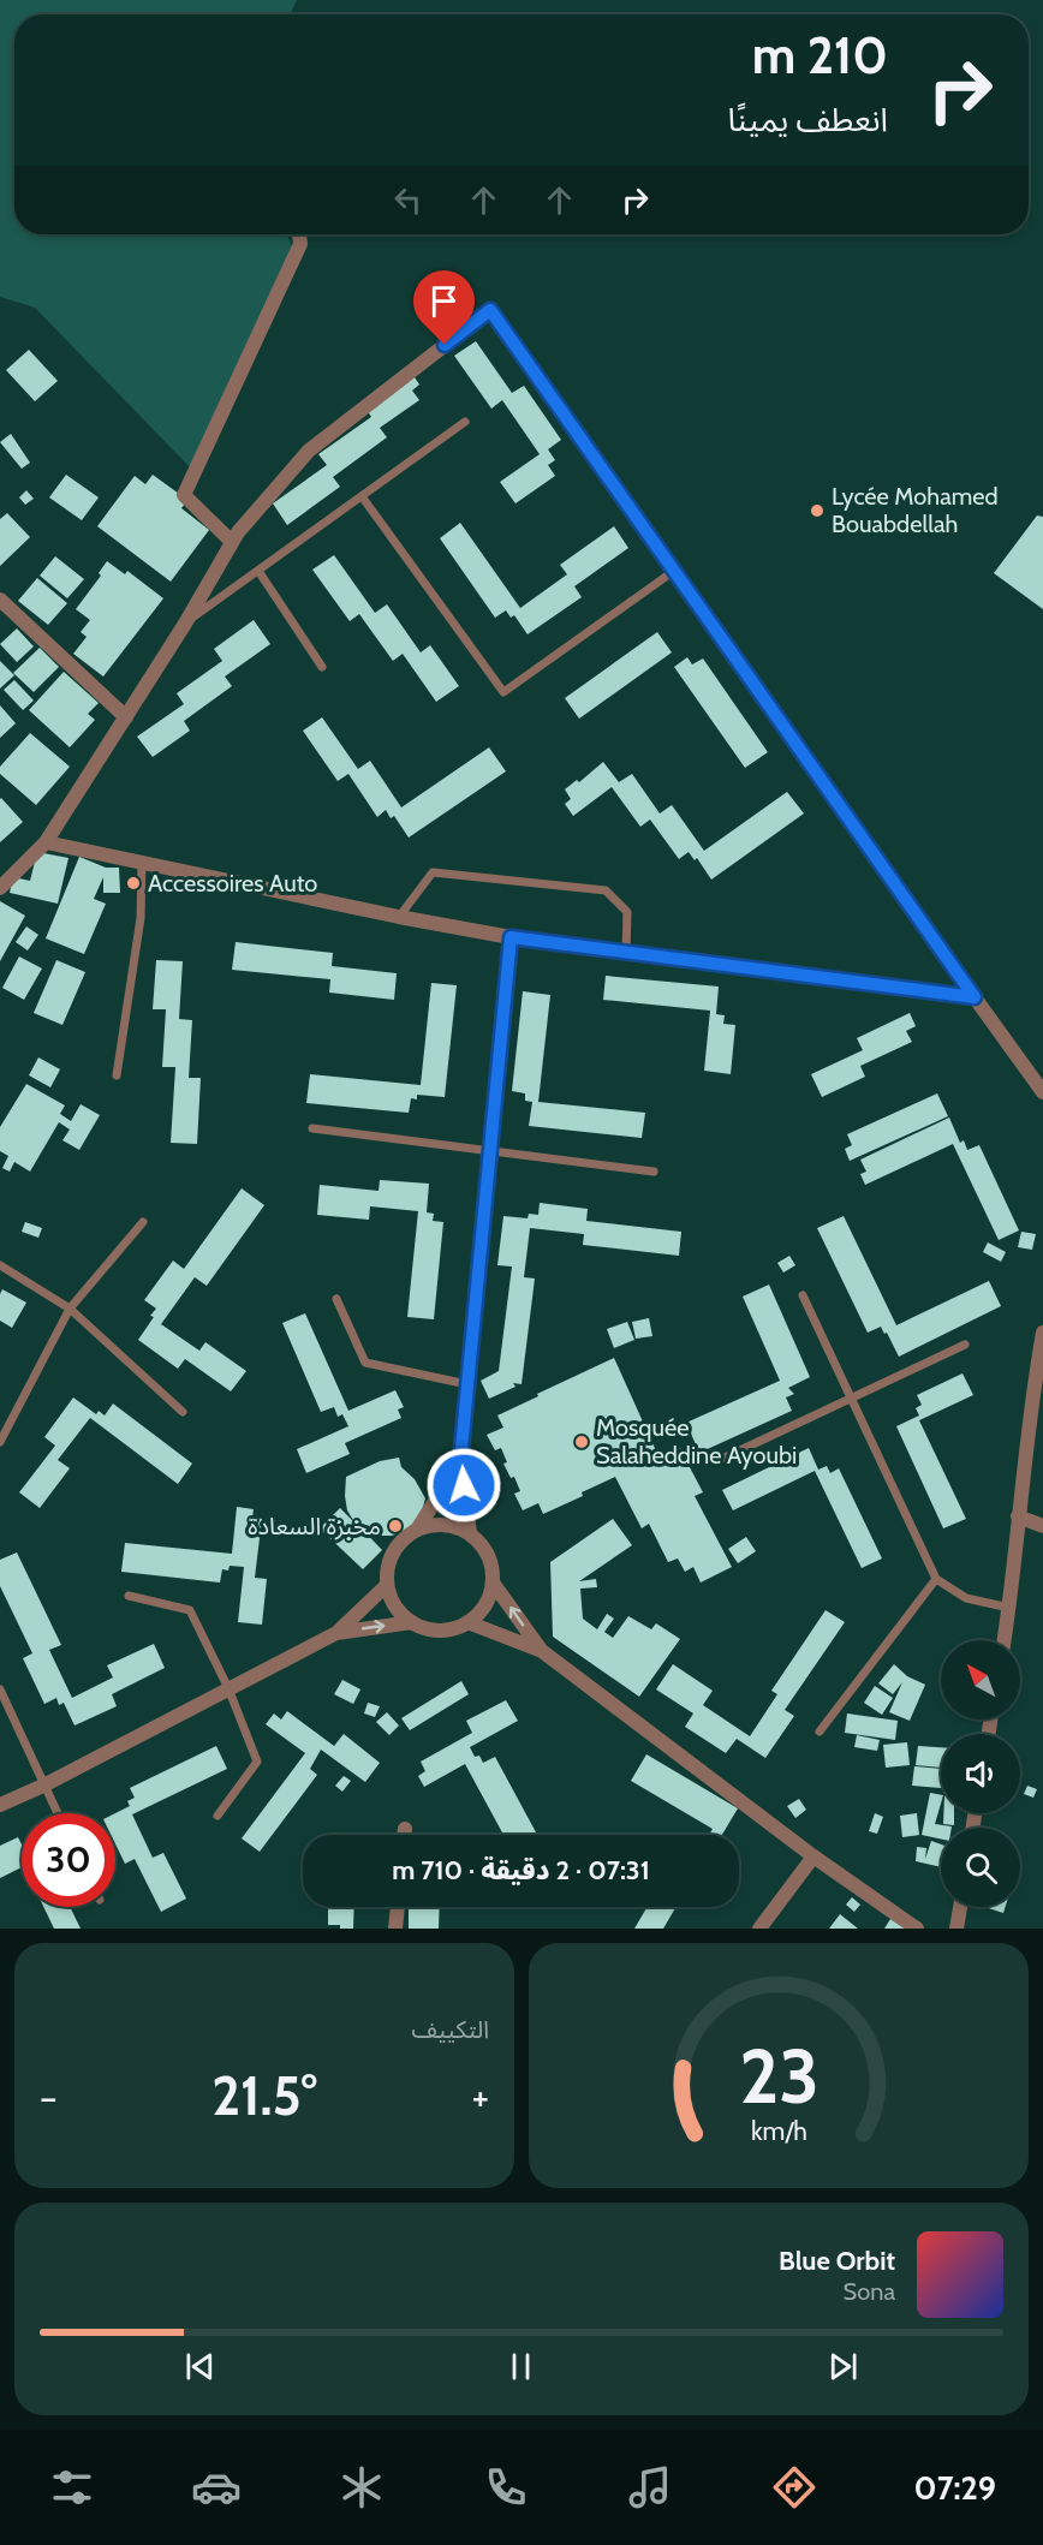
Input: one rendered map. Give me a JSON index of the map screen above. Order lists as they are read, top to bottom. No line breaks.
{"places":["Lycée Mohamed Bouabdellah","Accessoires Auto","Mosquée Salaheddine Ayoubi","مخبزة السعادة"],"north":"top left","page":{"turn":["210 m","انعطف يمينًا"],"limit":"30","trip":"07:31 · 2 دقيقة · 710 m","tile":"التكييف","heat":["−","21.5°","+"],"song":["Blue Orbit","Sona"],"tabs":"07:29","gauge":["23","km/h"]}}
